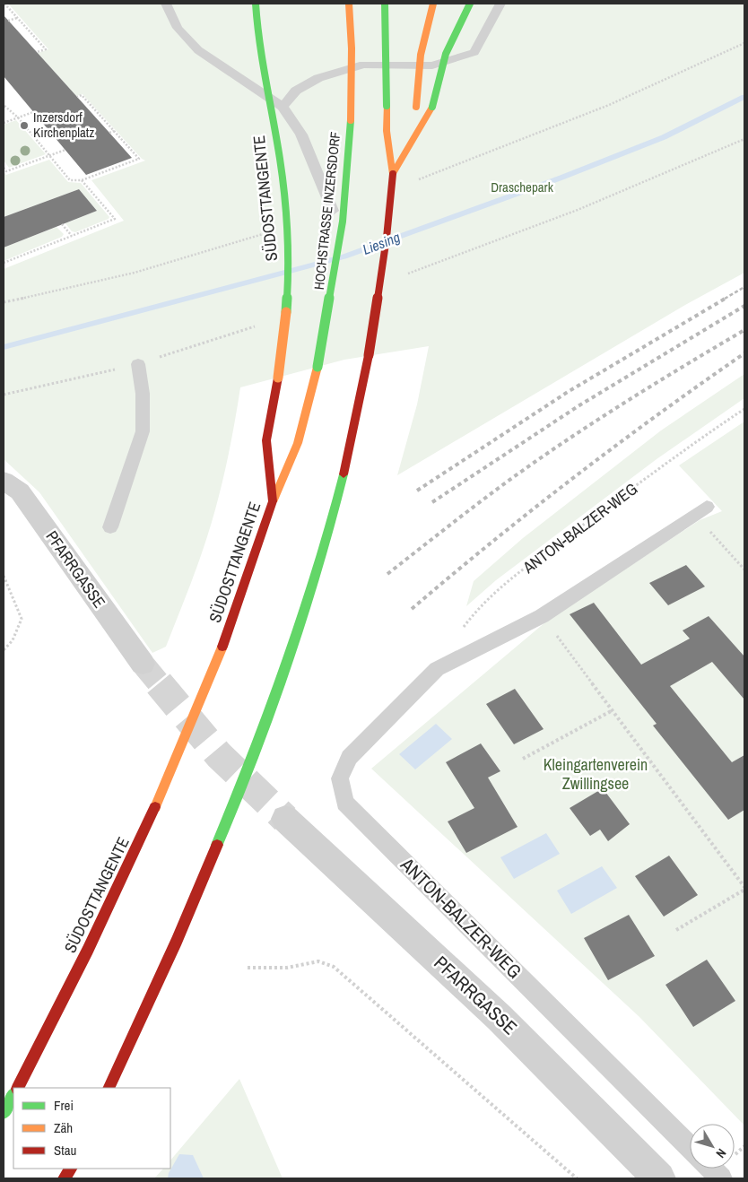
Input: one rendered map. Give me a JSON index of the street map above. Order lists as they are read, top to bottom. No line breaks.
{"streets":{"highway":["SÜDOSTTANGENTE","HOCHSTRASSE INZERSDORF"],"street":["PFARRGASSE"],"lane":["ANTON-BALZER-WEG"]},"crossings":[["SÜDOSTTANGENTE","HOCHSTRASSE INZERSDORF"]],"water":["Liesing"],"parks":["Draschepark","Kleingartenverein Zwillingsee"],"places":["Inzersdorf Kirchenplatz"],"legend":["Frei","Zäh","Stau"],"north":"bottom right"}
